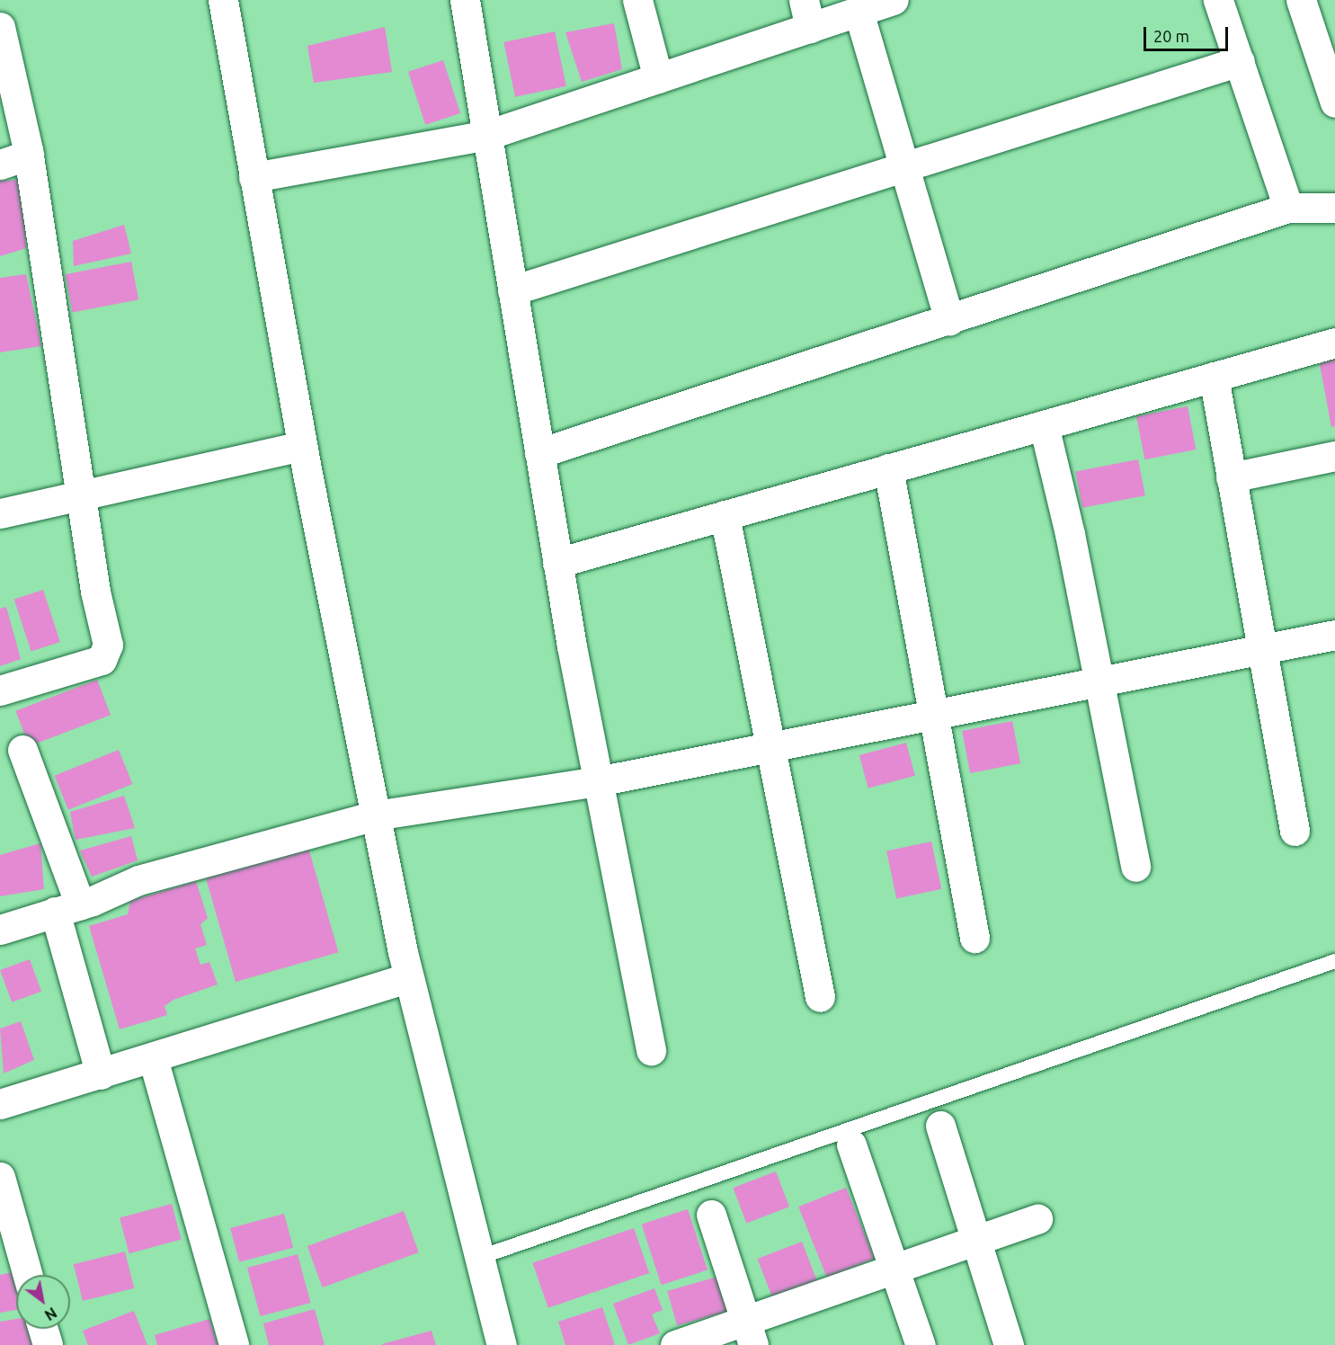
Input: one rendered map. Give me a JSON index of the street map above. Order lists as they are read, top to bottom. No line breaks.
{"scale_bar":"20 m","north":"bottom right"}
